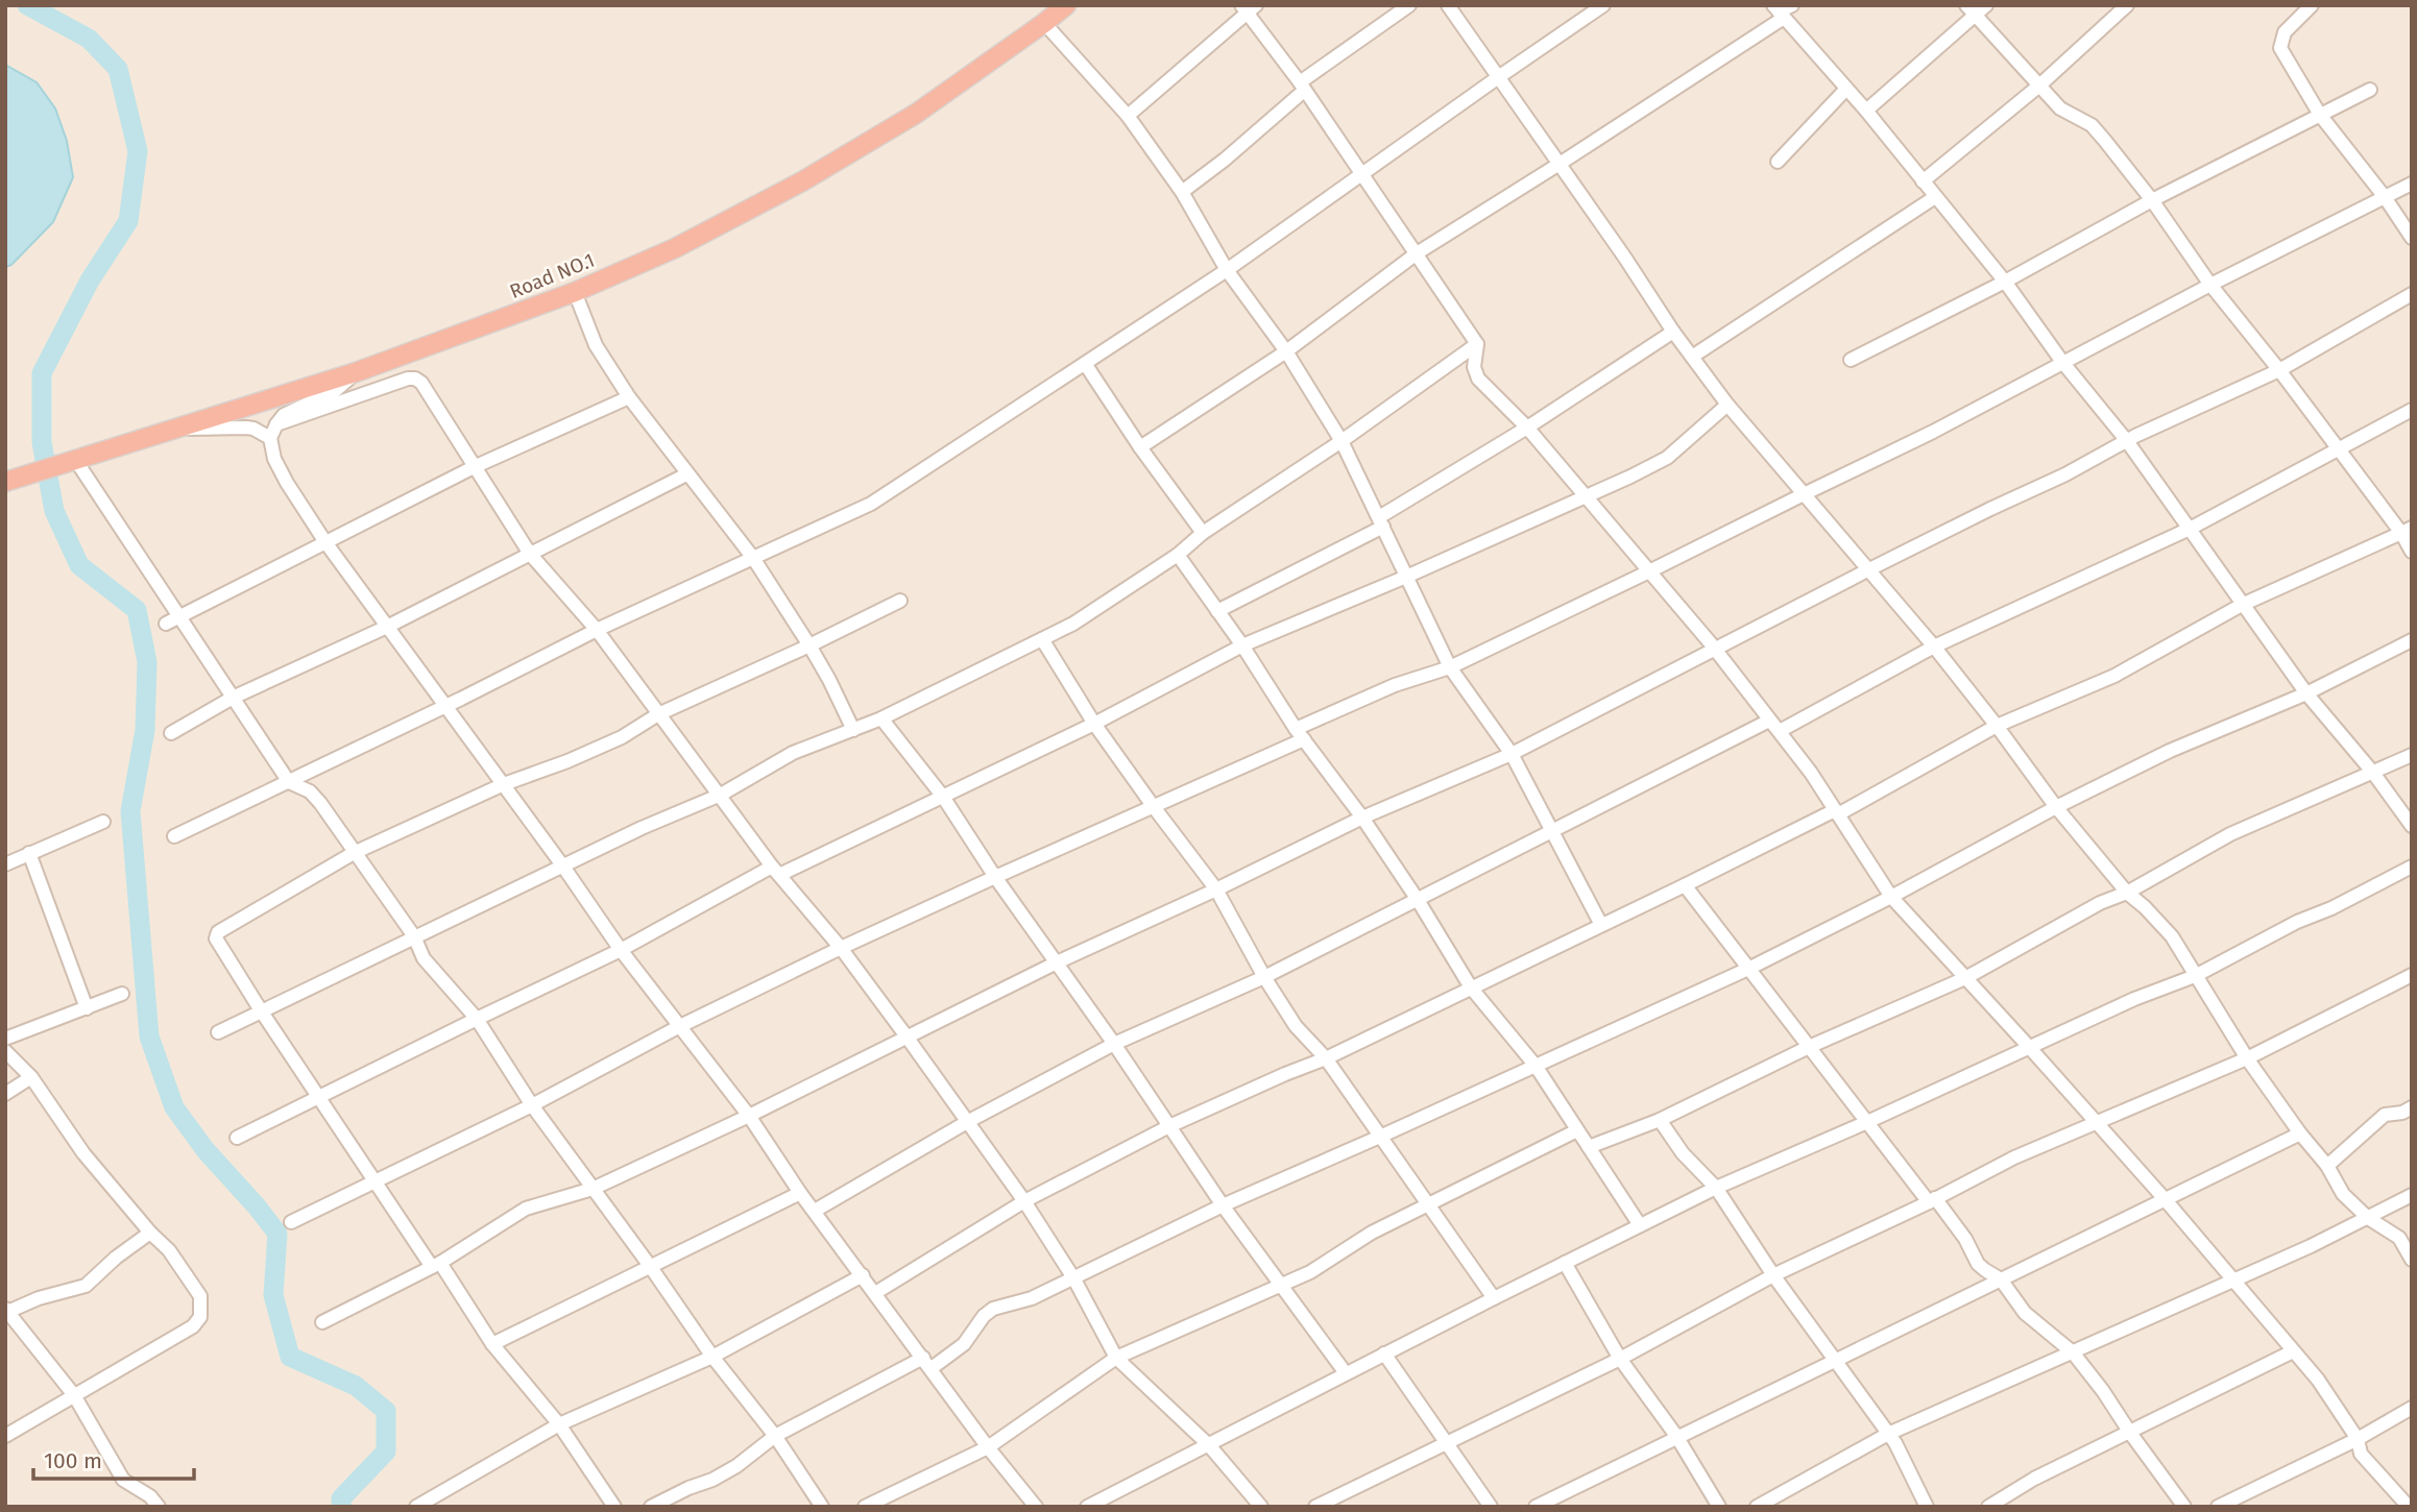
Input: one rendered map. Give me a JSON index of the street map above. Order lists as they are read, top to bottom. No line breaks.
{"streets":{"highway":["Road NO.1"]},"scale_bar":"100 m"}
